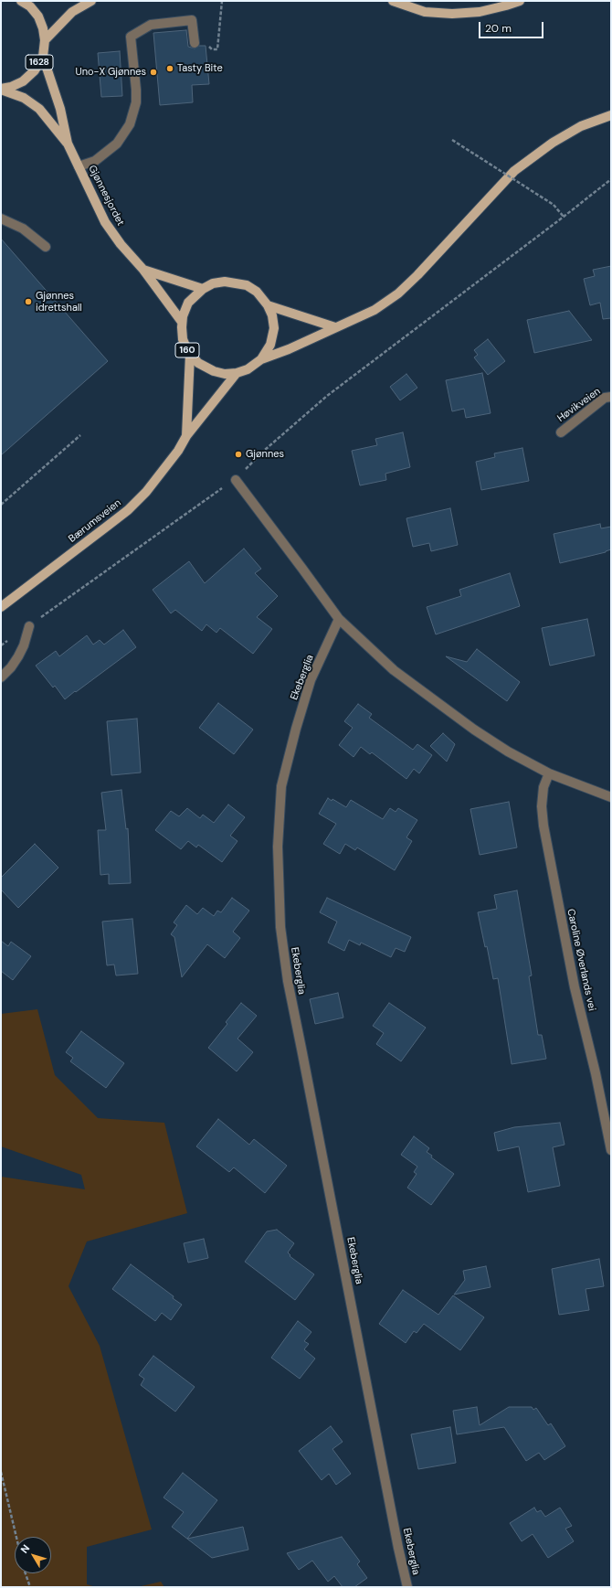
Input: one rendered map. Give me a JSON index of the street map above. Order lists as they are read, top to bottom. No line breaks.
{"streets":{"main road":["1628","Gjønnesjordet","160","Bærumsveien"],"street":["Høvikveien","Ekeberglia","Caroline Øverlands vei"]},"crossings":[["1628","Gjønnesjordet"],["Gjønnesjordet","160"],["Gjønnesjordet","Bærumsveien"],["160","Bærumsveien"]],"places":["Tasty Bite","Uno-X Gjønnes","Gjønnes idrettshall","Gjønnes"],"scale_bar":"20 m","north":"top left"}
